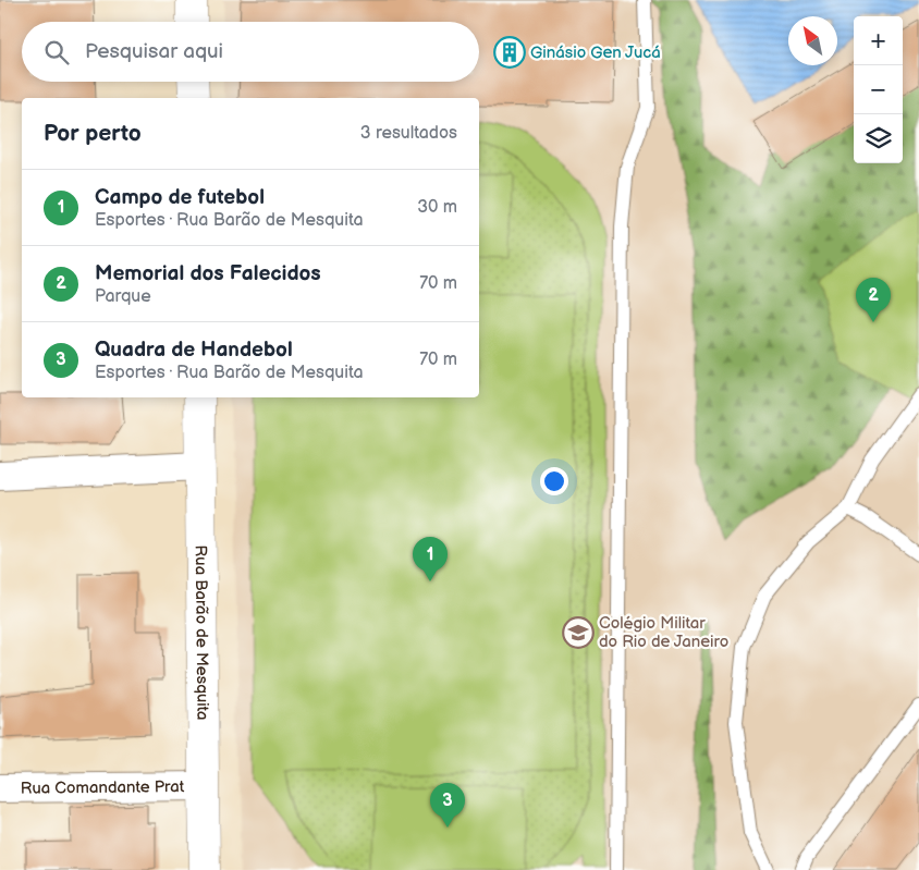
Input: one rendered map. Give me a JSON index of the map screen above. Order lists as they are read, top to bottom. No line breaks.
{"streets":{"street":["Rua Barão de Mesquita","Rua Comandante Prat"]},"crossings":[["Rua Barão de Mesquita","Rua Comandante Prat"]],"places":{"building":["Ginásio Gen Jucá"],"school or university":["Colégio Militar do Rio de Janeiro"]},"north":"top left","page":{"map_buttons":["+","−"],"search":"Pesquisar aqui","heading":["Por perto","3 resultados"],"list":[{"mark":"1","name":"Campo de futebol","note":"Esportes · Rua Barão de Mesquita","value":"30 m"},{"mark":"2","name":"Memorial dos Falecidos","note":"Parque","value":"70 m"},{"mark":"3","name":"Quadra de Handebol","note":"Esportes · Rua Barão de Mesquita","value":"70 m"}],"pins":["2","1","3"]}}
